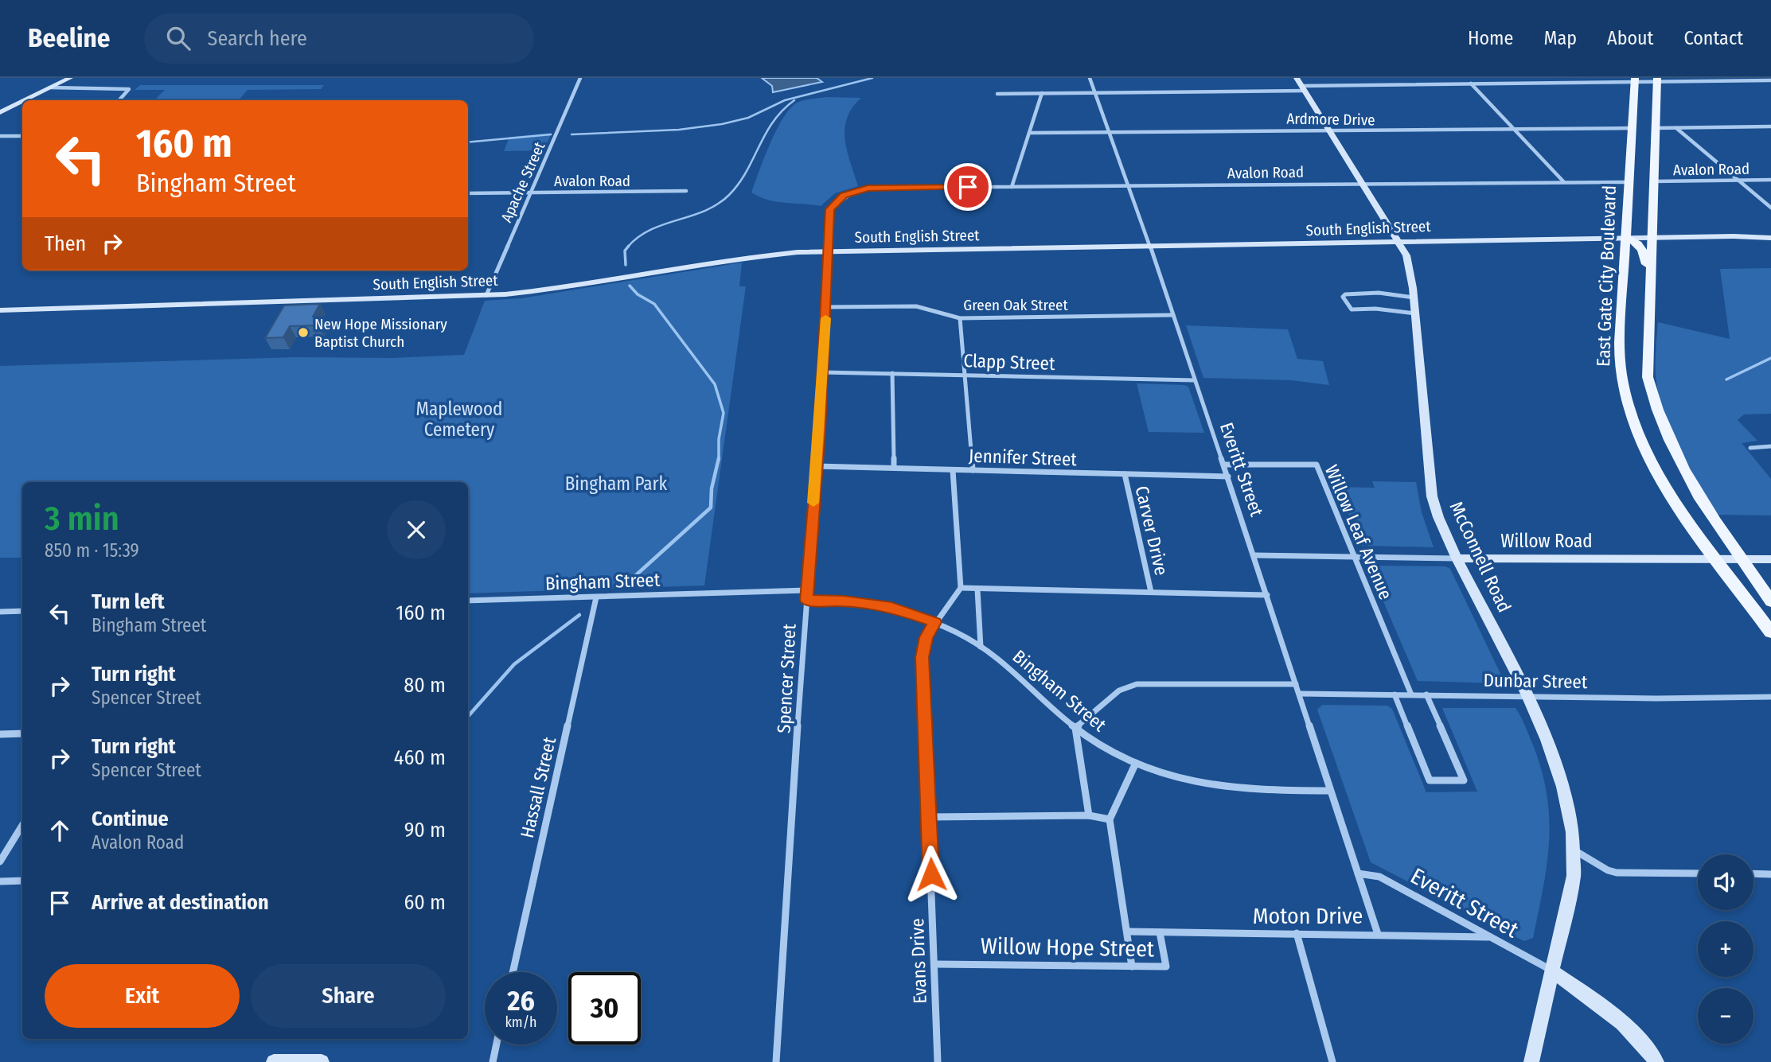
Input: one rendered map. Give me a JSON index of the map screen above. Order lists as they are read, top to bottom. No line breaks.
{"streets":{"main road":["East Gate City Boulevard"],"street":["Ardmore Drive","Avalon Road","Apache Street","South English Street","Green Oak Street","Clapp Street","Jennifer Street","Everitt Street","Carver Drive","Willow Leaf Avenue","Willow Road","McConnell Road","Bingham Street","Spencer Street","Dunbar Street","Hassall Street","Moton Drive","Willow Hope Street","Evans Drive"]},"crossings":[["Ardmore Drive","East Gate City Boulevard"],["Ardmore Drive","Everitt Street"],["Ardmore Drive","McConnell Road"],["Avalon Road","Apache Street"],["Avalon Road","East Gate City Boulevard"],["Avalon Road","Everitt Street"],["Avalon Road","McConnell Road"],["Avalon Road","Spencer Street"],["Apache Street","South English Street"],["South English Street","East Gate City Boulevard"],["South English Street","Everitt Street"],["South English Street","McConnell Road"],["South English Street","Spencer Street"],["East Gate City Boulevard","Willow Road"],["Green Oak Street","Everitt Street"],["Green Oak Street","Spencer Street"],["Clapp Street","Everitt Street"],["Clapp Street","Spencer Street"],["Jennifer Street","Everitt Street"],["Jennifer Street","Carver Drive"],["Jennifer Street","Spencer Street"],["Everitt Street","Willow Leaf Avenue"],["Everitt Street","Willow Road"],["Everitt Street","McConnell Road"],["Everitt Street","Bingham Street"],["Everitt Street","Dunbar Street"],["Everitt Street","Moton Drive"],["Willow Leaf Avenue","Willow Road"],["Willow Leaf Avenue","Dunbar Street"],["Willow Road","McConnell Road"],["McConnell Road","Dunbar Street"],["Bingham Street","Spencer Street"],["Bingham Street","Hassall Street"],["Bingham Street","Evans Drive"],["Moton Drive","Willow Hope Street"],["Willow Hope Street","Evans Drive"]],"parks":["Maplewood Cemetery","Bingham Park"],"places":["New Hope Missionary Baptist Church"],"page":{"header":"Beeline","search":"Search here","nav":["Home","Map","About","Contact"],"turn":["160 m","Bingham Street"],"then":"Then","heading":["3 min","850 m · 15:39"],"list":[{"name":"Turn left","note":"Bingham Street","value":"160 m"},{"name":"Turn right","note":"Spencer Street","value":"80 m"},{"name":"Turn right","note":"Spencer Street","value":"460 m"},{"name":"Continue","note":"Avalon Road","value":"90 m"},{"name":"Arrive at destination","value":"60 m"}],"map_buttons":["+","−"],"buttons":["Exit","Share"],"speed":"26 km/h","limit":"30"}}
